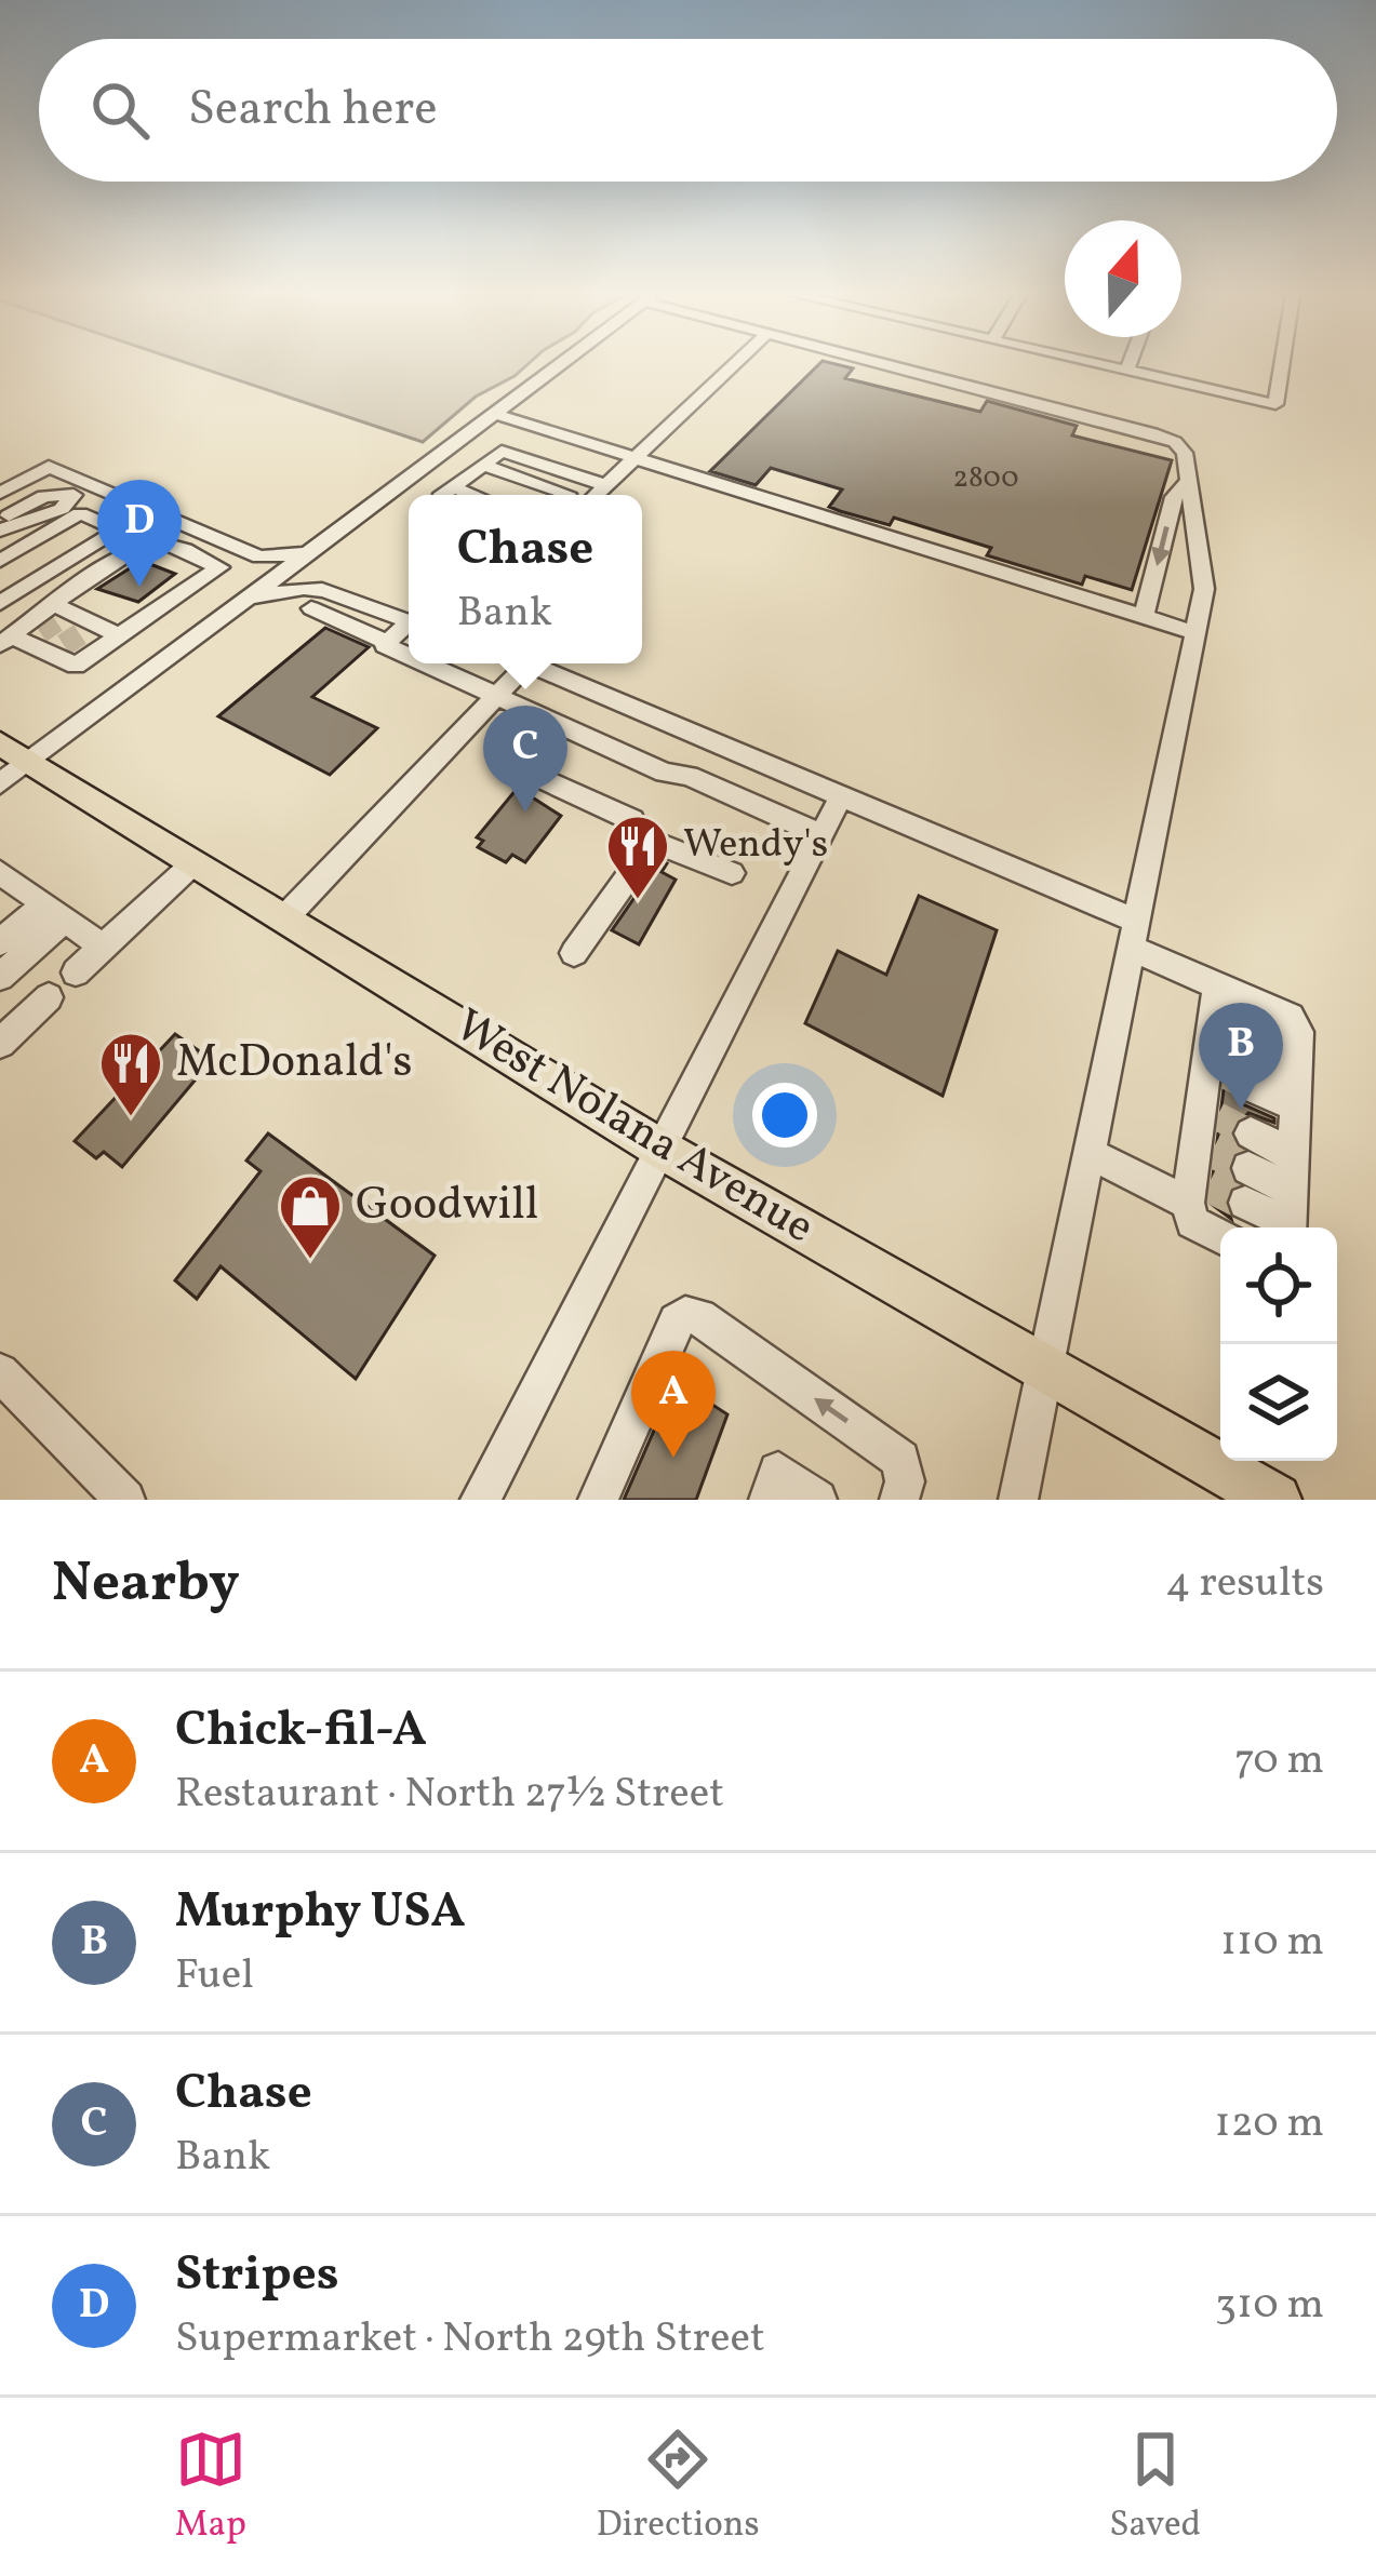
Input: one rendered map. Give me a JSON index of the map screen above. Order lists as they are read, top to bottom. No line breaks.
{"streets":{"main road":["West Nolana Avenue"]},"places":{"restaurant":["Wendy's","McDonald's"],"shop":["Goodwill"]},"house_numbers":["2800"],"north":"top","page":{"search":"Search here","pins":["D","C","B","A"],"popup":["Chase","Bank"],"heading":["Nearby","4 results"],"list":[{"mark":"A","name":"Chick-fil-A","note":"Restaurant · North 27½ Street","value":"70 m"},{"mark":"B","name":"Murphy USA","note":"Fuel","value":"110 m"},{"mark":"C","name":"Chase","note":"Bank","value":"120 m"},{"mark":"D","name":"Stripes","note":"Supermarket · North 29th Street","value":"310 m"}],"nav":["Map","Directions","Saved"]}}
